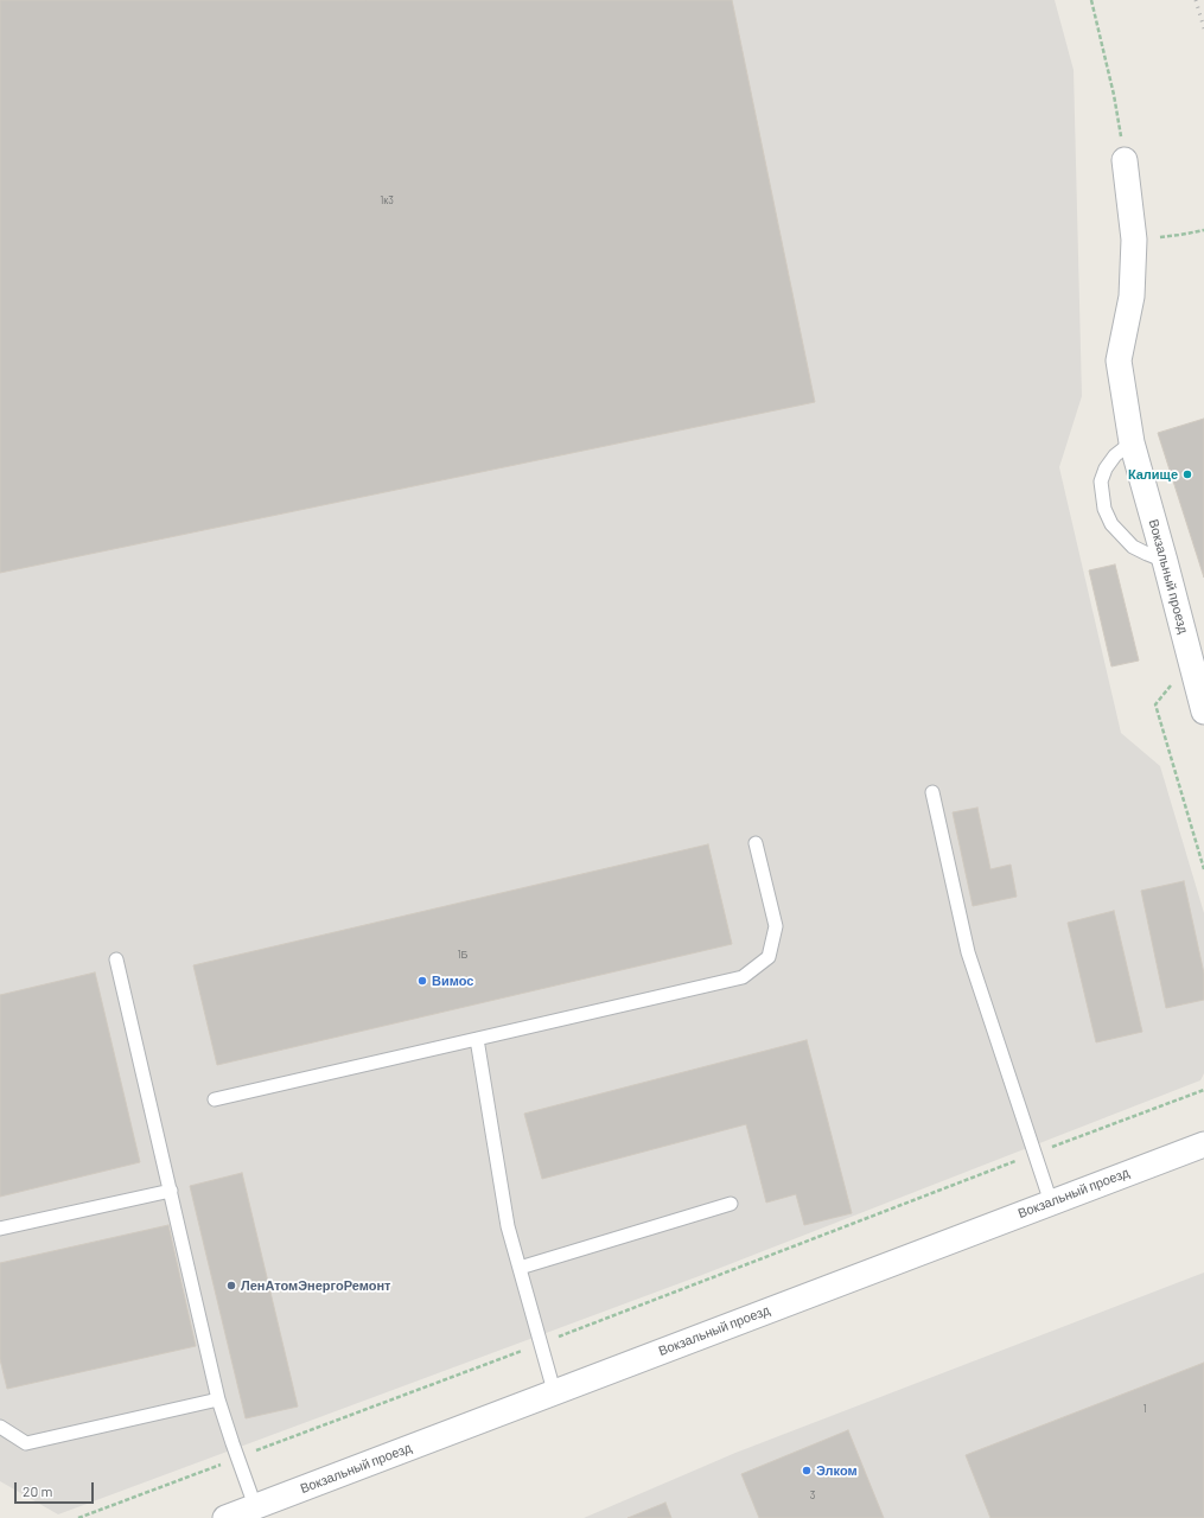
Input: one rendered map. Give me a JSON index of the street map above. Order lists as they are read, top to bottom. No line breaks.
{"streets":{"street":["Вокзальный проезд"]},"places":["Калище","Вимос","ЛенАтомЭнергоРемонт","Элком"],"house_numbers":["1к3","1Б","1","3"],"scale_bar":"20 m"}
